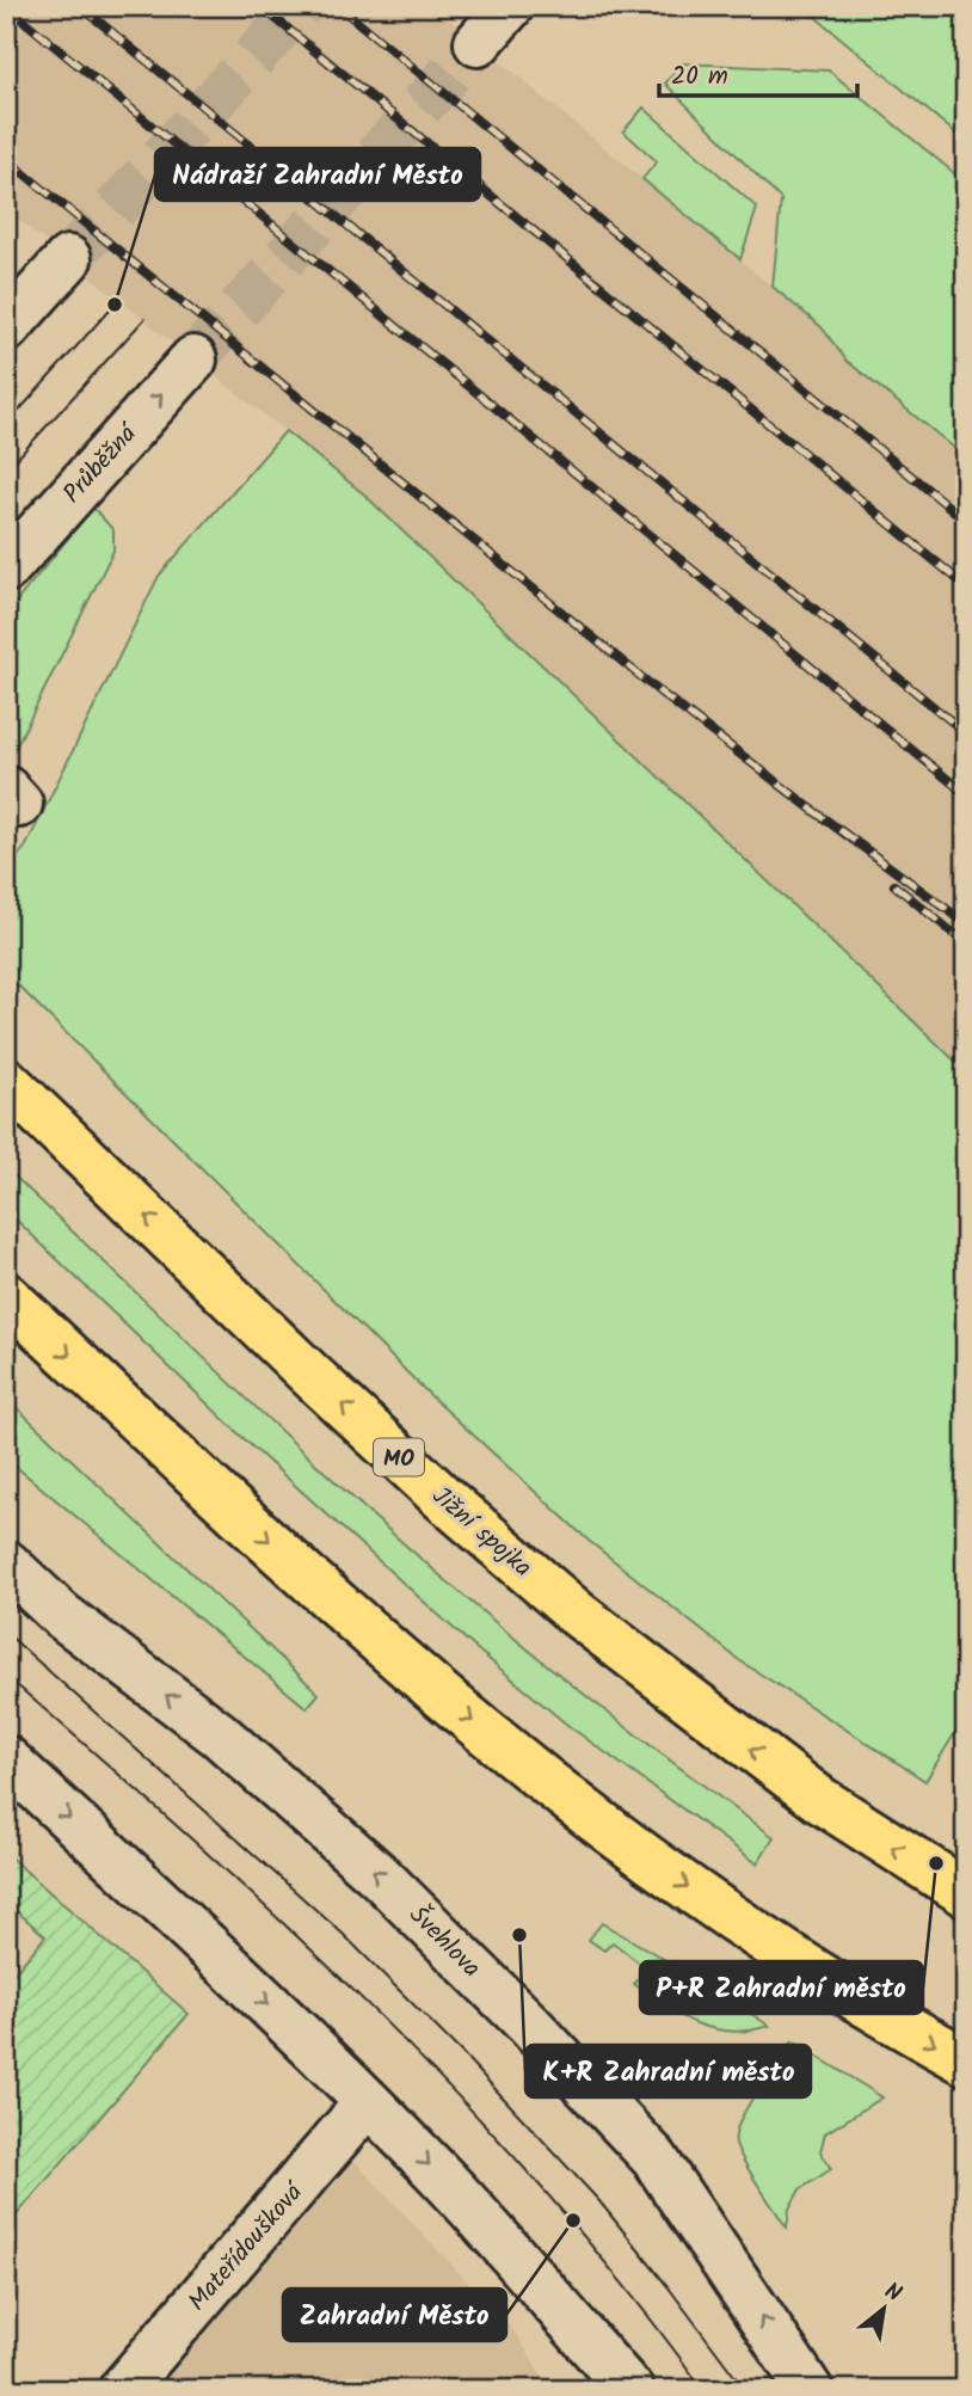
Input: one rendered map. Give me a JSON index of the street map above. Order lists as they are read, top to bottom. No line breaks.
{"streets":{"highway":["MO","Jižní spojka"],"main road":["Průběžná","Švehlova","Mateřídoušková"]},"places":["Nádraží Zahradní Město","P+R Zahradní město","K+R Zahradní město","Zahradní Město"],"scale_bar":"20 m","north":"top right"}
